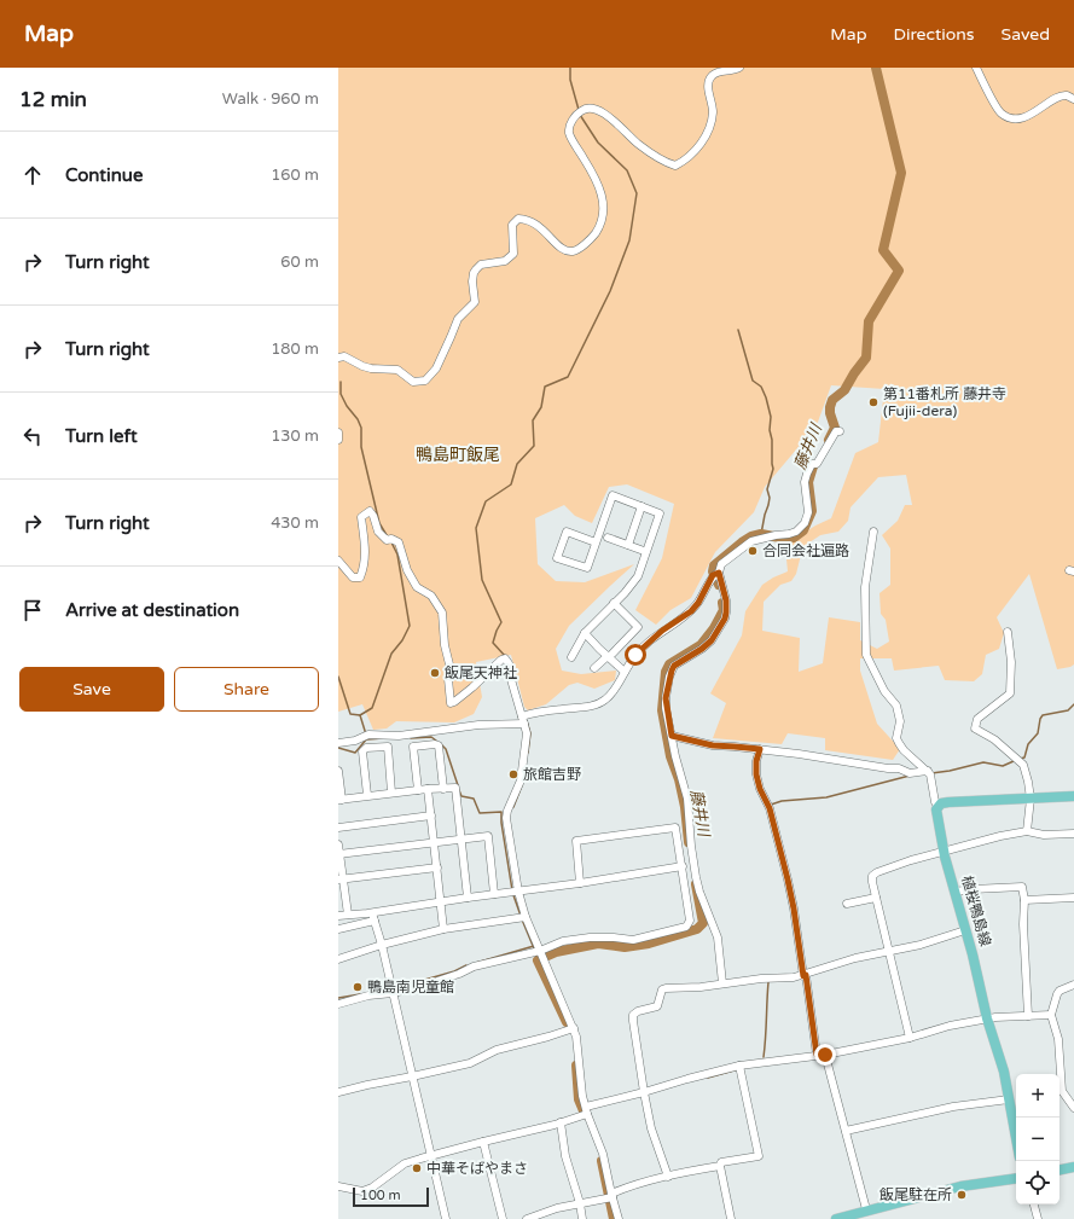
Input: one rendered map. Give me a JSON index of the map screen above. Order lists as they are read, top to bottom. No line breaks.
{"streets":{"main road":["植桜鴨島線"]},"districts":["鴨島町飯尾"],"water":["藤井川"],"places":["第11番札所 藤井寺 (Fujii-dera)","合同会社遍路","飯尾天神社","旅館吉野","鴨島南児童館","中華そばやまさ","飯尾駐在所"],"scale_bar":"100 m","page":{"header":"Map","nav":["Map","Directions","Saved"],"heading":["12 min","Walk · 960 m"],"list":[["Continue","160 m"],["Turn right","60 m"],["Turn right","180 m"],["Turn left","130 m"],["Turn right","430 m"],"Arrive at destination"],"buttons":["Save","Share"],"map_buttons":["+","−"],"scale":"100 m"}}
